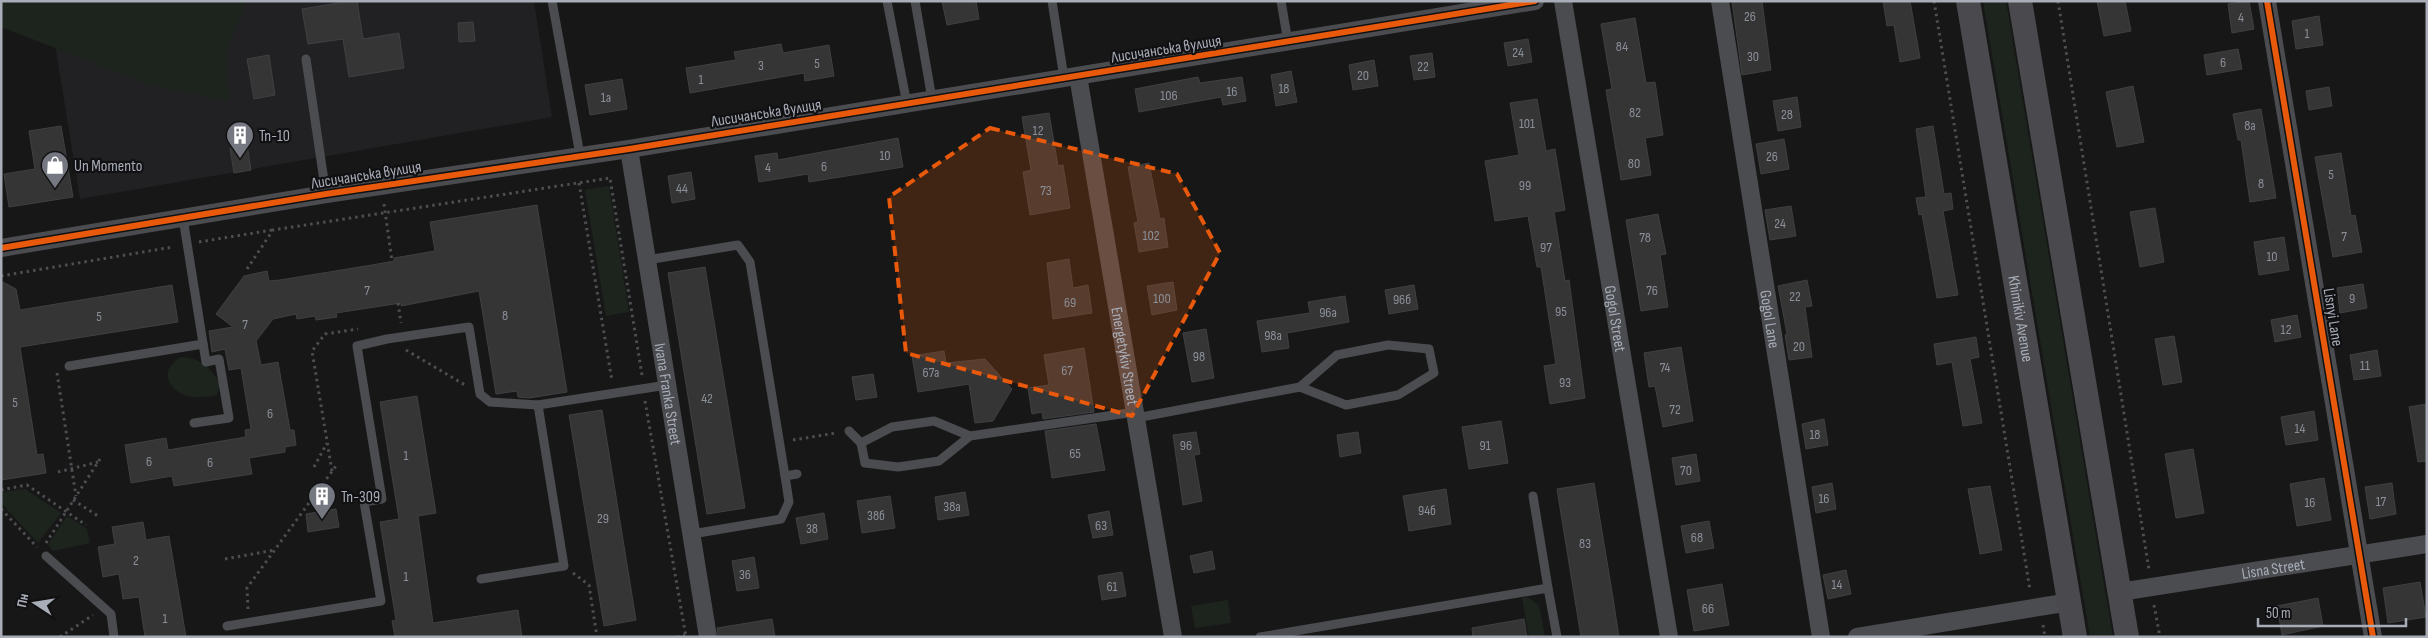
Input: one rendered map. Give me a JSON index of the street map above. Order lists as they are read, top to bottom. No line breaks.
{"streets":{"main road":["Khimikiv Avenue"],"street":["Лисичанська вулиця","Lisnyi Lane","Gogol Street","Gogol Lane","Energetykiv Street","Ivana Franka Street","Lisna Street"]},"crossings":[["Лисичанська вулиця","Energetykiv Street"],["Лисичанська вулиця","Ivana Franka Street"],["Lisnyi Lane","Lisna Street"]],"places":{"building":["Тп-10","Тп-309"],"shop":["Un Momento"]},"house_numbers":["26","4","1","84","24","30","6","5","3","22","20","1","18","16","106","1а","82","28","101","8а","12","10","26","80","6","4","5","8","99","44","73","24","102","7","78","97","10","7","76","22","100","9","96б","69","95","96а","8","5","7","12","98а","20","98","11","74","67","67а","93","42","5","72","6","14","18","96","91","65","1","6","6","70","16","17","16","38а","94б","38б","29","63","38","68","83","2","36","1","14","61","66","1"],"scale_bar":"50 m","north":"left"}
